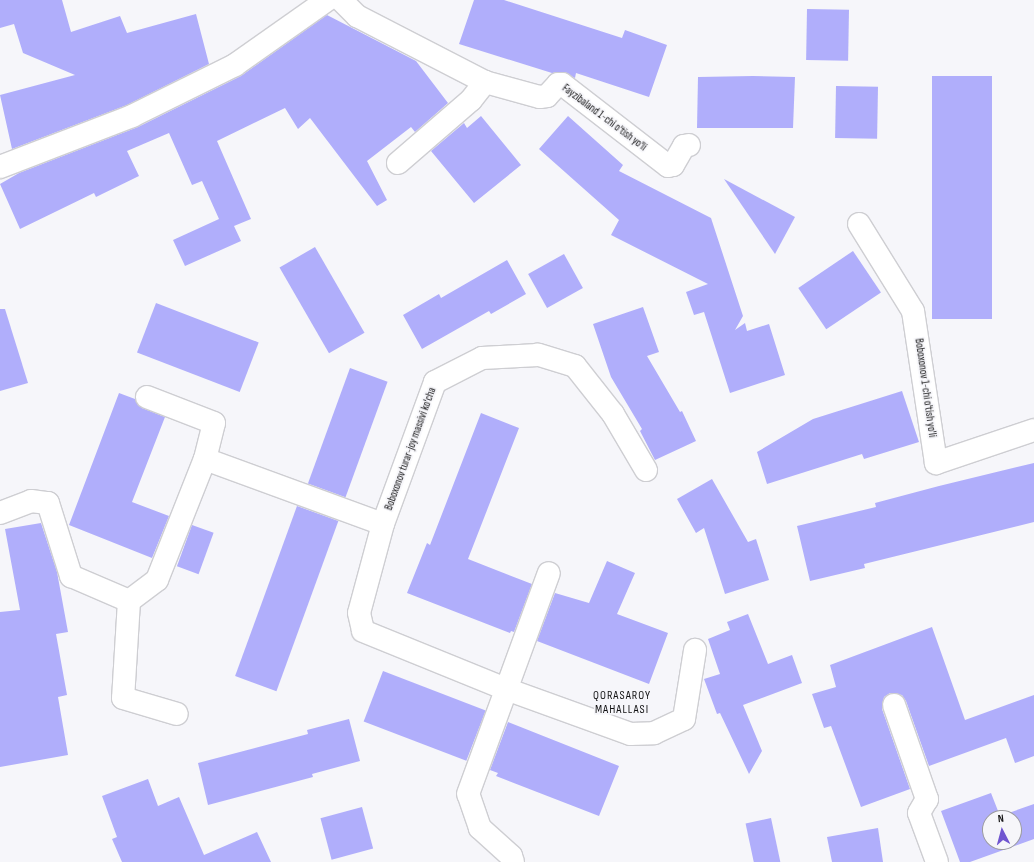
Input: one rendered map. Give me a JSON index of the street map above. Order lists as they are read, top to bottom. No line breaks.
{"streets":{"street":["Fayzibaland 1-chi o'tish yo'li","Boboxonov 1-chi o'tish yo'li","Boboxonov turar-joy massivi ko'cha"]},"districts":["QORASAROY MAHALLASI"],"north":"top"}
